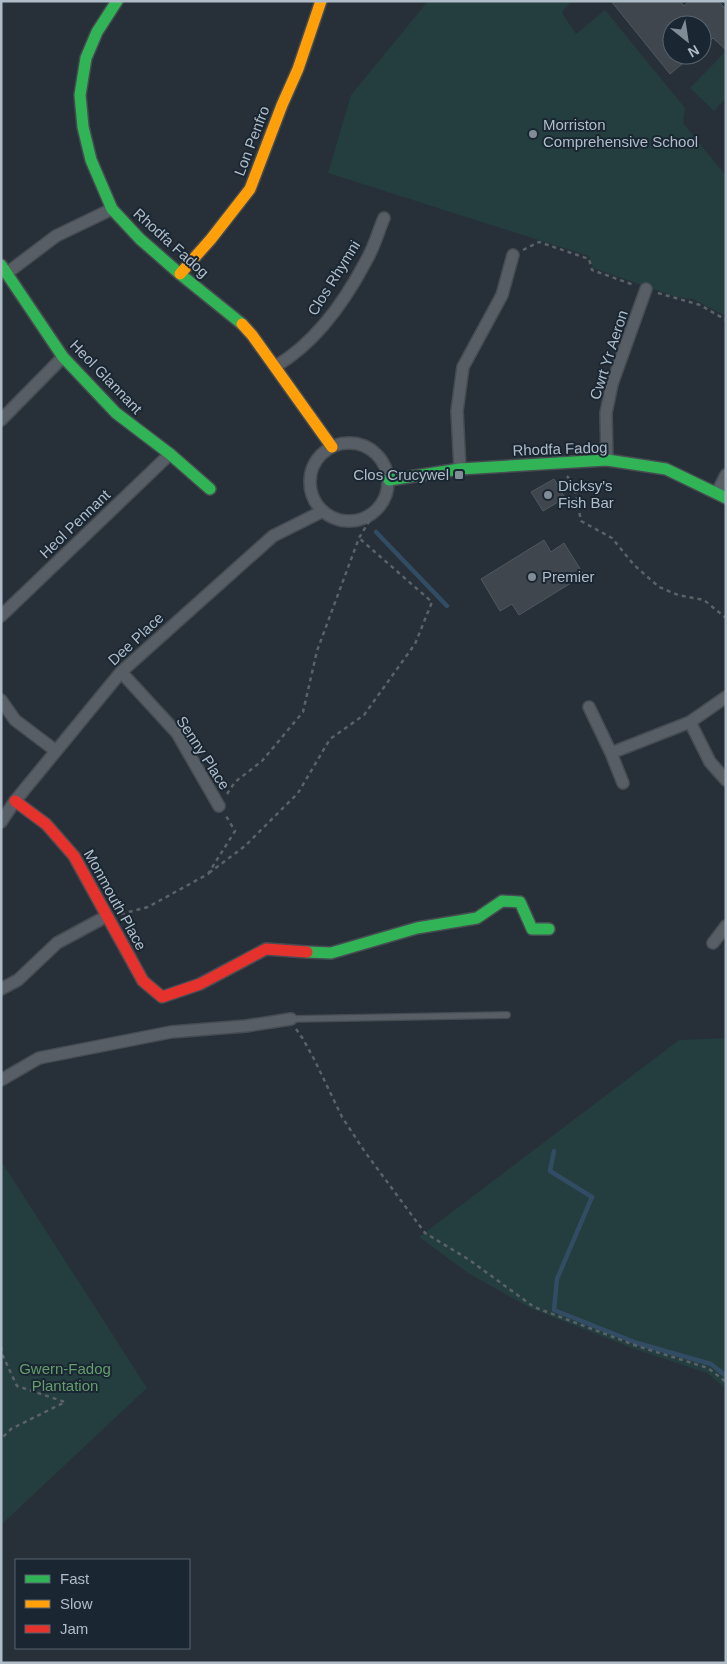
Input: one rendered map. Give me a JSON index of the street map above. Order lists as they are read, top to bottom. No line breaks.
{"streets":{"street":["Lon Penfro","Rhodfa Fadog","Clos Rhymni","Cwrt Yr Aeron","Heol Glannant","Heol Pennant","Dee Place","Senny Place","Monmouth Place"]},"crossings":[["Lon Penfro","Rhodfa Fadog"],["Rhodfa Fadog","Clos Rhymni"],["Rhodfa Fadog","Cwrt Yr Aeron"],["Rhodfa Fadog","Dee Place"],["Heol Glannant","Heol Pennant"],["Dee Place","Senny Place"],["Dee Place","Monmouth Place"]],"parks":["Gwern-Fadog Plantation"],"places":{"other":["Morriston Comprehensive School","Dicksy's Fish Bar","Premier"],"transit":["Clos Crucywel"]},"legend":["Fast","Slow","Jam"],"north":"bottom right"}
